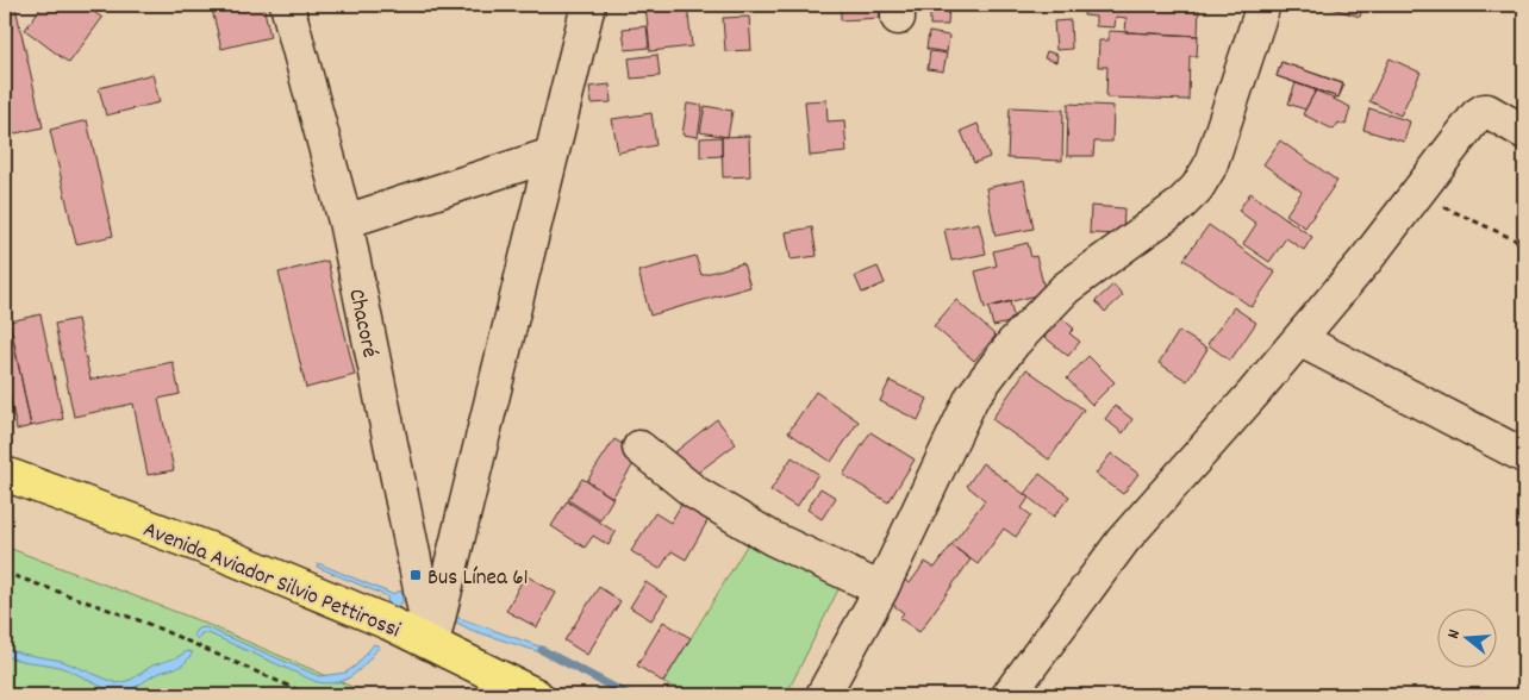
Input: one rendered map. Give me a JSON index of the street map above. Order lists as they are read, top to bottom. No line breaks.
{"streets":{"main road":["Avenida Aviador Silvio Pettirossi"],"street":["Chacoré"]},"crossings":[["Chacoré","Avenida Aviador Silvio Pettirossi"]],"places":{"transit":["Bus Línea 61"]},"north":"left"}
